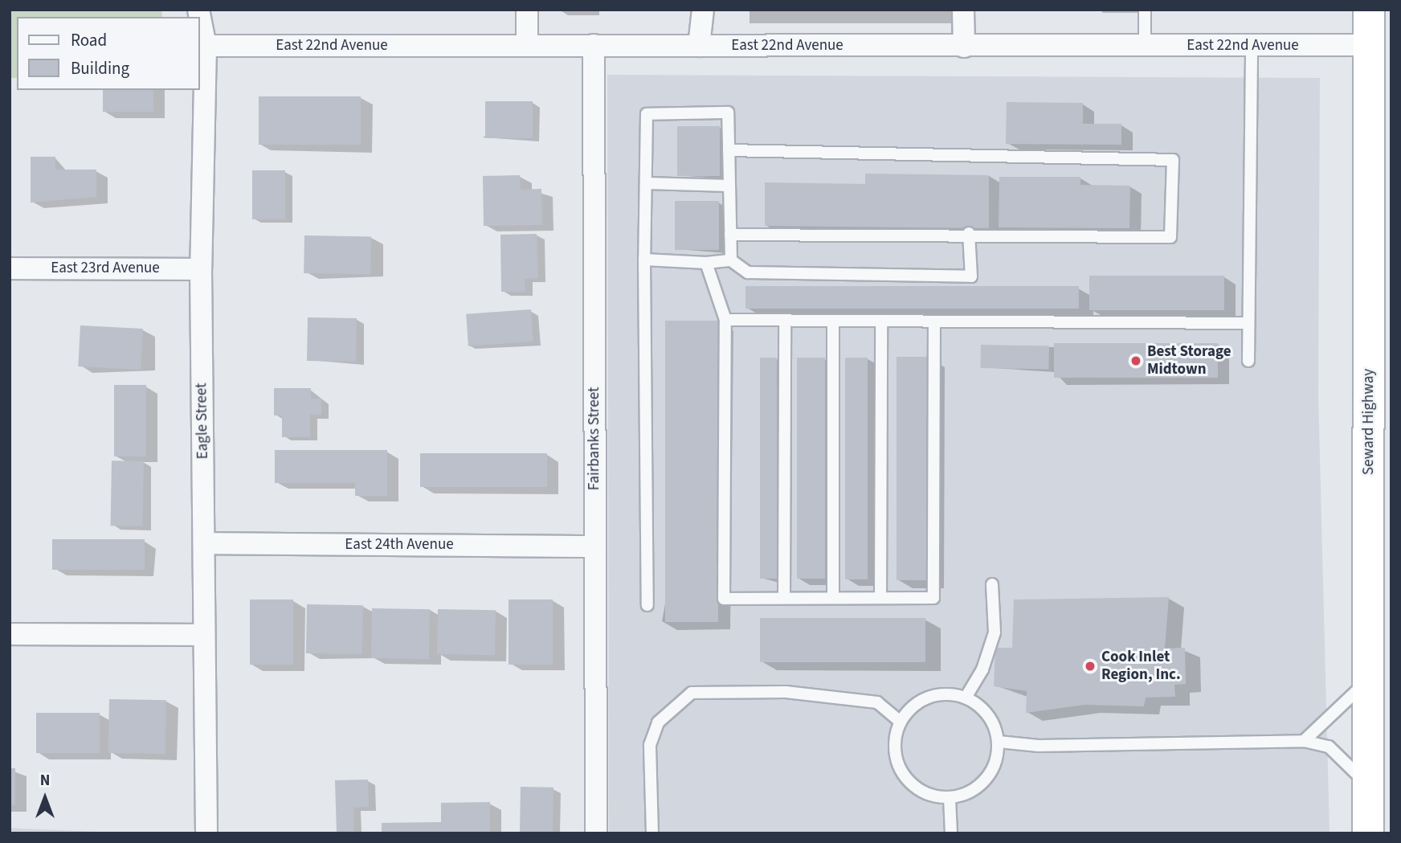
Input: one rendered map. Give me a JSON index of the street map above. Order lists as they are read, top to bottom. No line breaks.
{"streets":{"highway":["Seward Highway"],"street":["East 22nd Avenue","East 23rd Avenue","Eagle Street","Fairbanks Street","East 24th Avenue"]},"crossings":[["East 22nd Avenue","Eagle Street"],["East 22nd Avenue","Seward Highway"],["East 22nd Avenue","Fairbanks Street"],["East 23rd Avenue","Eagle Street"],["Eagle Street","East 24th Avenue"],["Fairbanks Street","East 24th Avenue"]],"places":["Best Storage Midtown","Cook Inlet Region, Inc."],"legend":["Road","Building"],"north":"top"}
